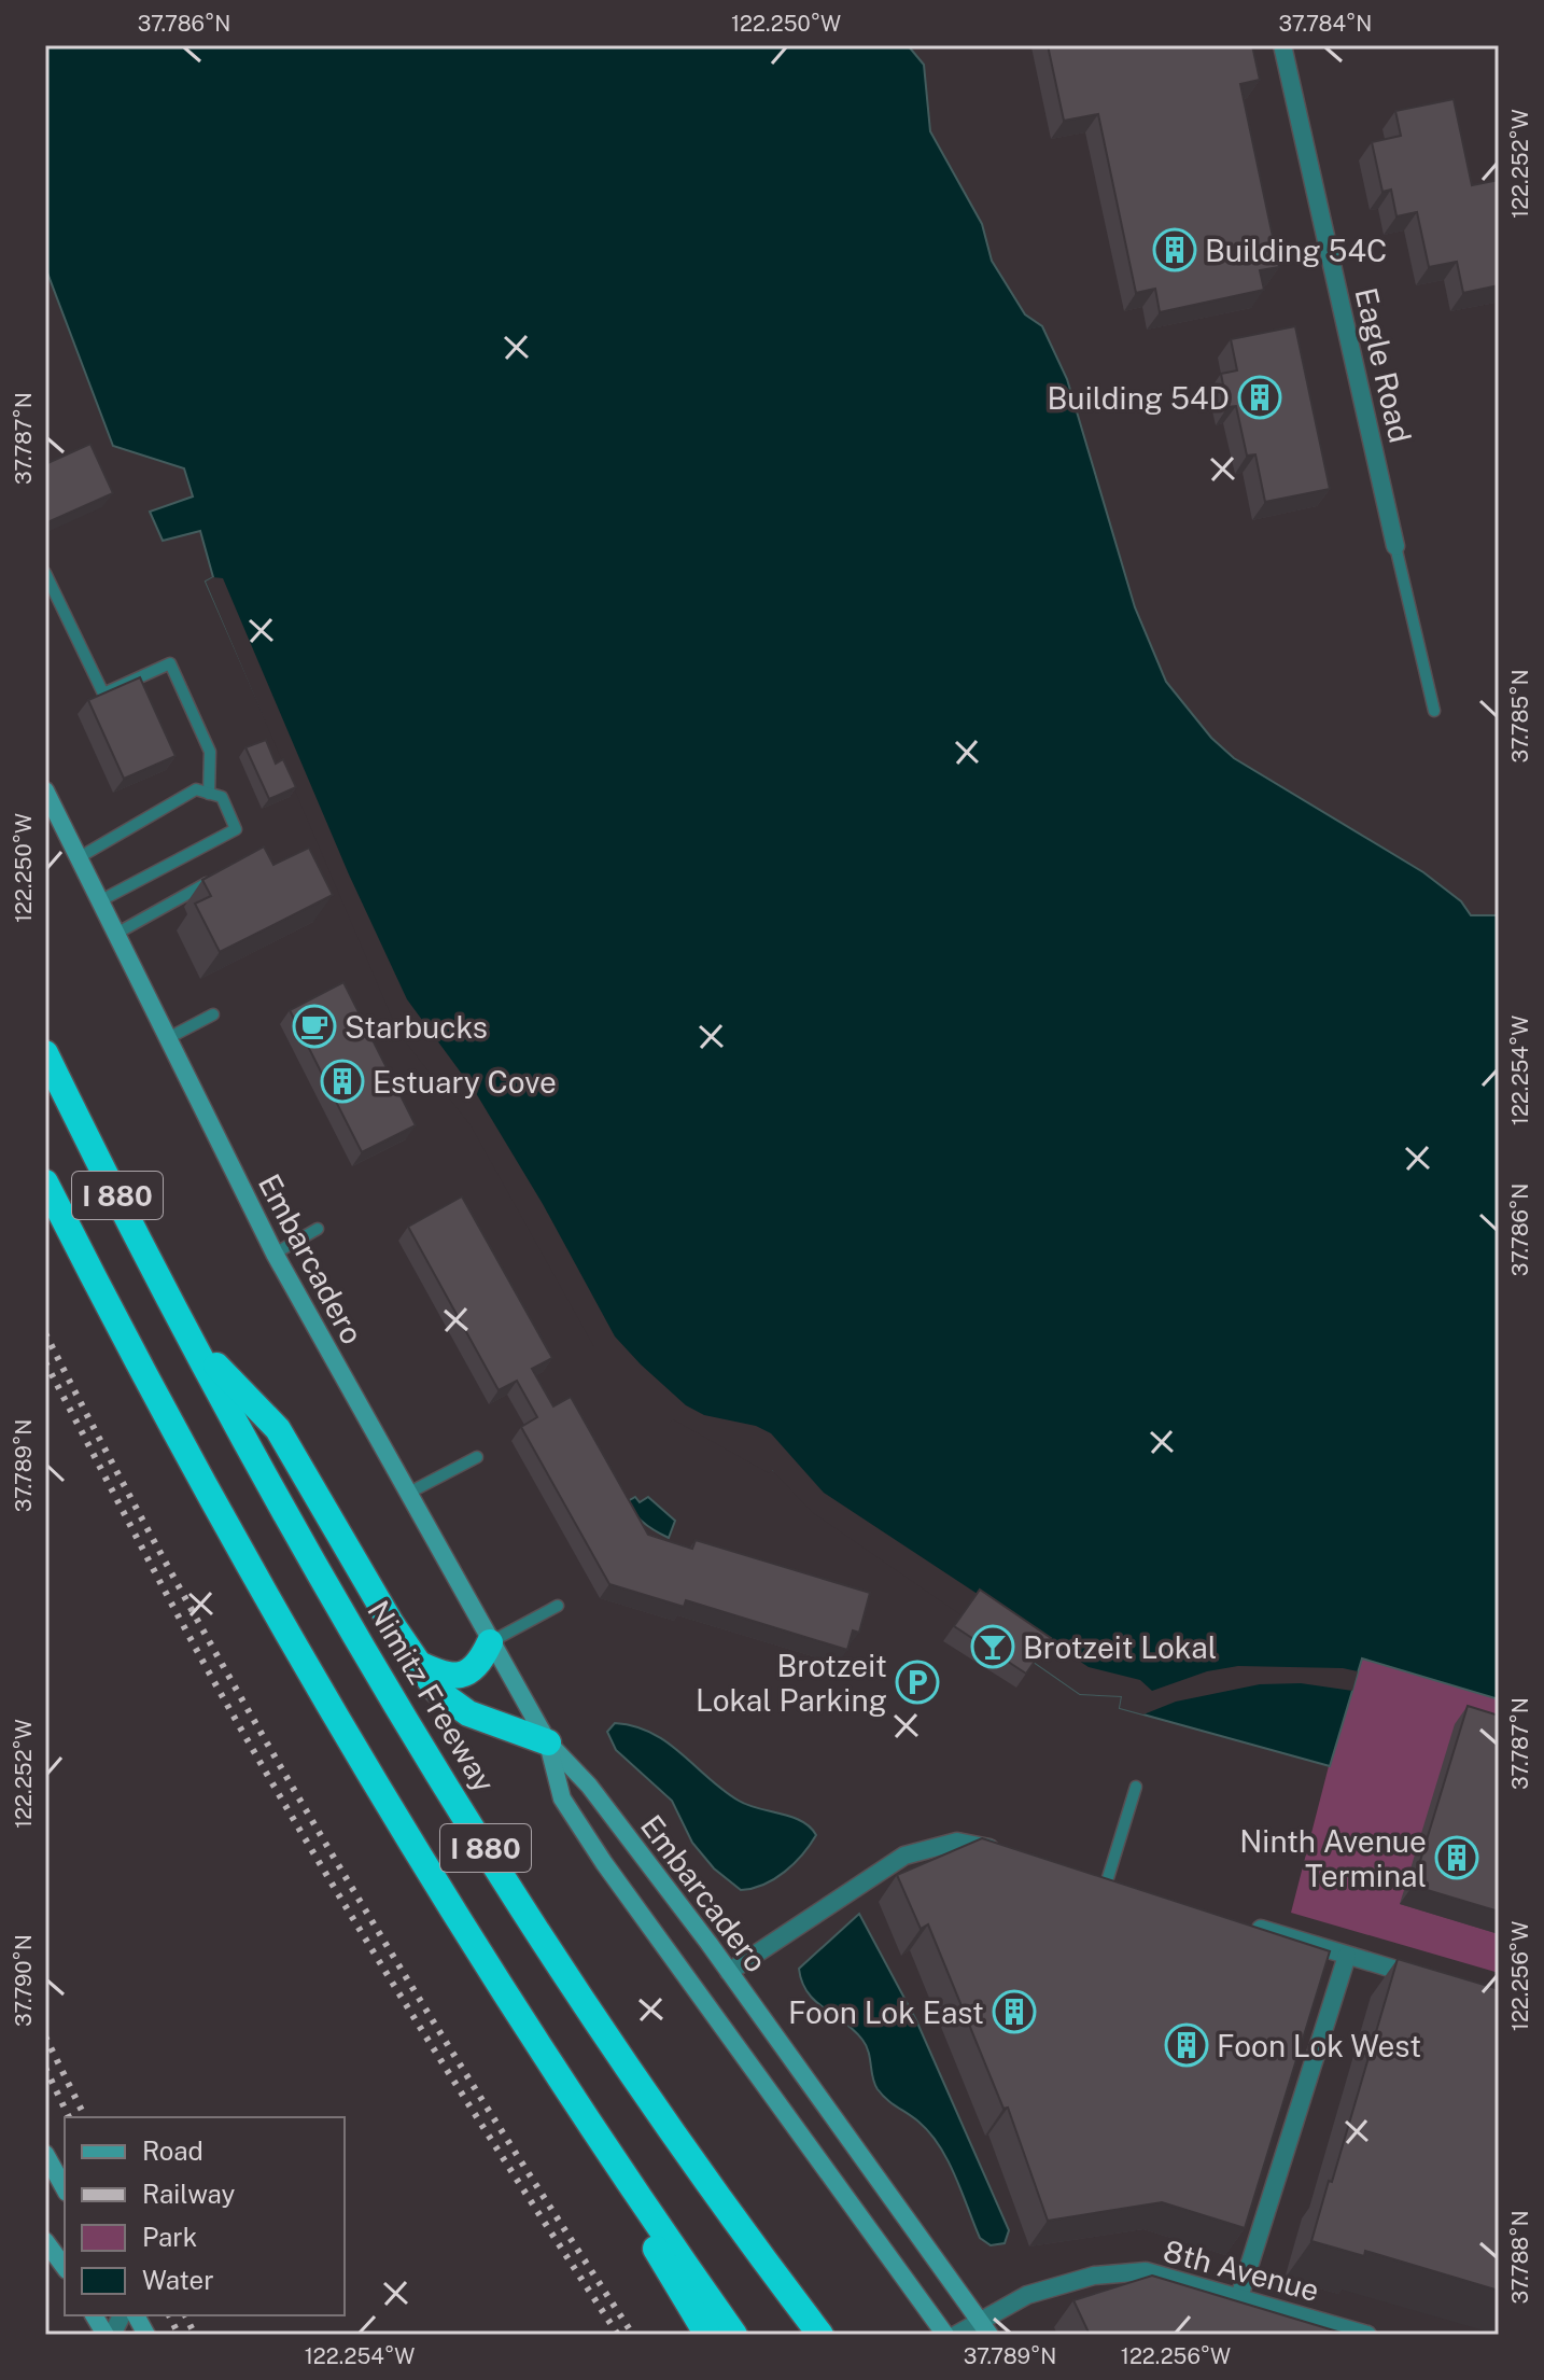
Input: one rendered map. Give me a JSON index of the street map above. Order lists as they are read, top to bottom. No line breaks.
{"streets":{"highway":["I 880","Nimitz Freeway"],"main road":["Embarcadero"],"street":["Eagle Road","8th Avenue"]},"crossings":[["Embarcadero","8th Avenue"]],"places":{"building":["Building 54C","Building 54D","Estuary Cove","Ninth Avenue Terminal","Foon Lok East","Foon Lok West"],"cafe":["Starbucks"],"bar":["Brotzeit Lokal"],"parking":["Brotzeit Lokal Parking"]},"legend":["Road","Railway","Park","Water"],"coordinates":["37.786°N","122.250°W","37.784°N","122.252°W","37.787°N","37.785°N","122.254°W","37.789°N","122.256°W","37.790°N","37.788°N"]}
